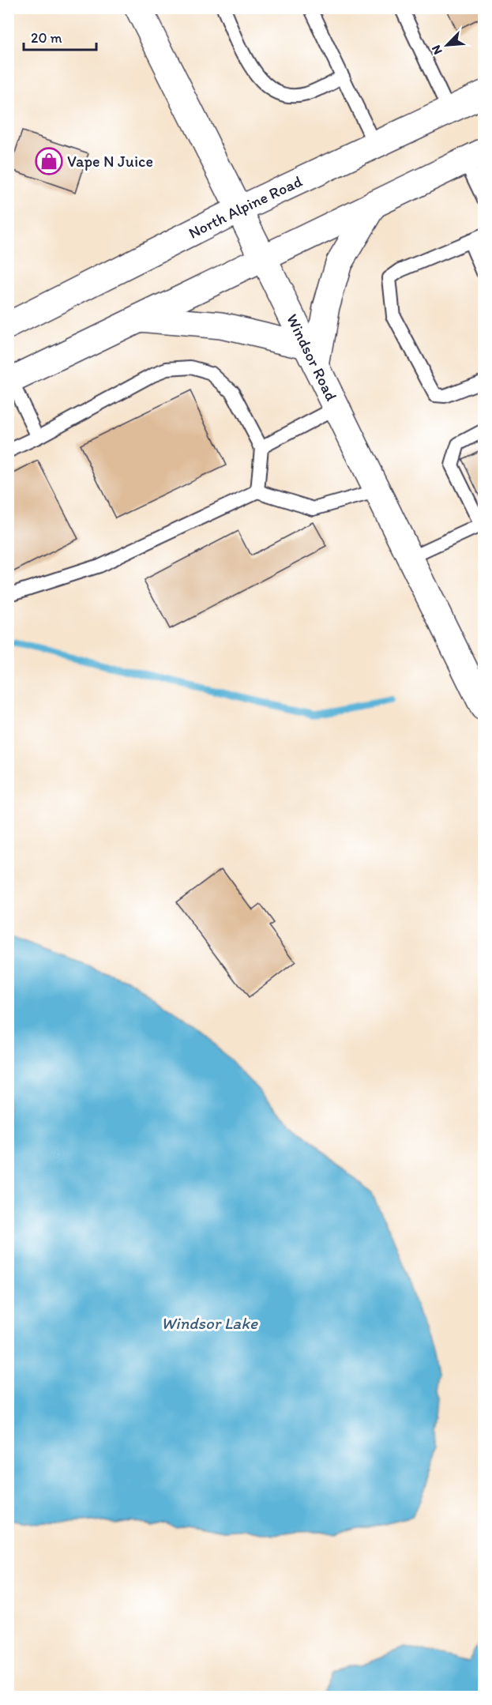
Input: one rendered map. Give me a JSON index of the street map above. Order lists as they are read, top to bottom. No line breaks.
{"streets":{"main road":["North Alpine Road","Windsor Road"]},"crossings":[["North Alpine Road","Windsor Road"]],"water":["Windsor Lake"],"places":{"shop":["Vape N Juice"]},"scale_bar":"20 m","north":"bottom left"}
